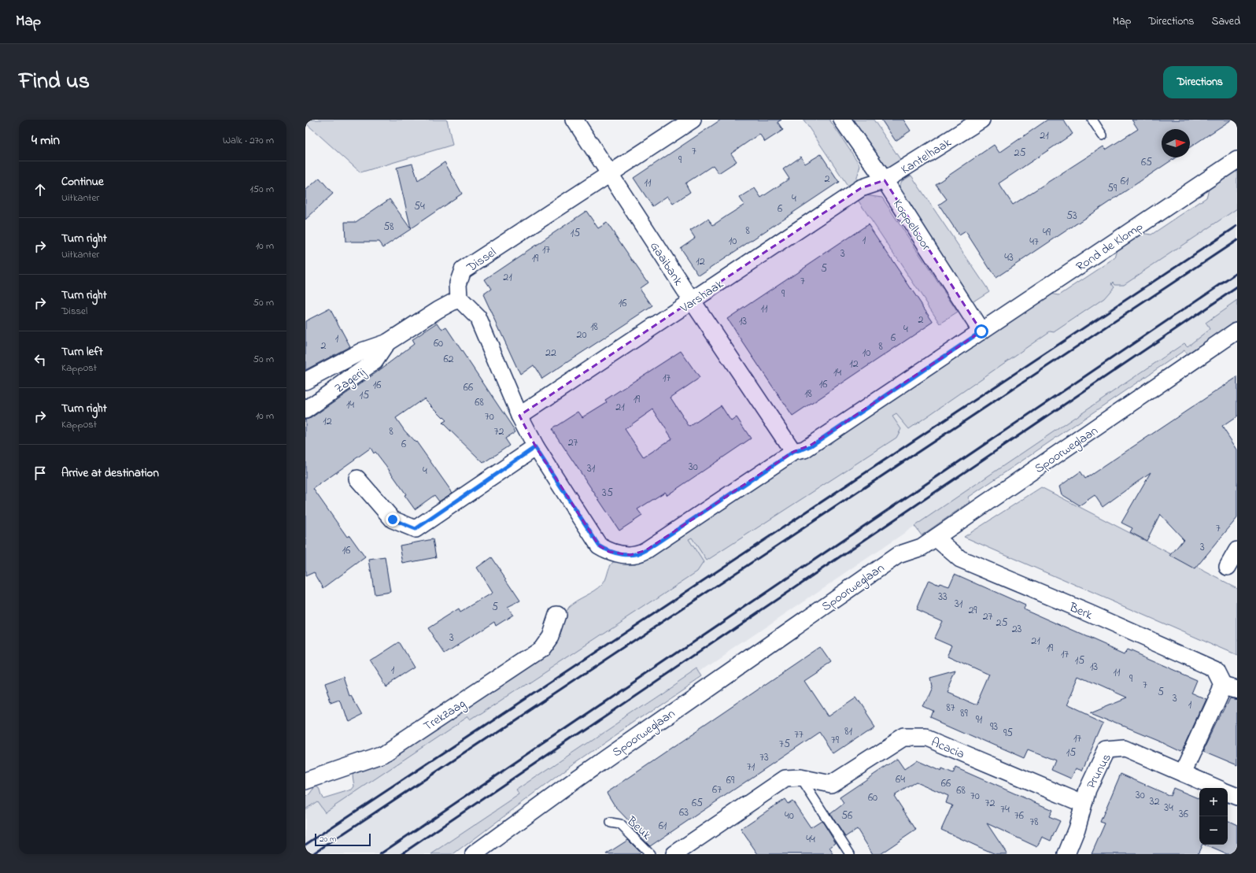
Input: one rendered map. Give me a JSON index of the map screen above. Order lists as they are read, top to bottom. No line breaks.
{"streets":{"street":["Kantelhaak","Koppelboor","Rond de Klomp","Dissel","Gaaibank","Varshaak","Zagerij","Spoorweglaan","Berk","Trekzaag","Acacia","Prunus"],"lane":["Beuk"]},"crossings":[["Kantelhaak","Koppelboor"],["Kantelhaak","Varshaak"],["Koppelboor","Rond de Klomp"],["Koppelboor","Varshaak"],["Rond de Klomp","Gaaibank"],["Dissel","Gaaibank"],["Dissel","Zagerij"],["Gaaibank","Varshaak"],["Spoorweglaan","Berk"],["Berk","Prunus"],["Acacia","Prunus"]],"house_numbers":["21","7","25","9","65","2","61","11","59","4","54","6","53","58","8","49","15","1","10","47","17","3","43","19","12","5","21","7","9","16","11","2","13","18","4","20","6","1","60","2","8","22","10","62","12","14","17","16","16","66","18","15","19","68","14","21","70","12","8","72","27","6","30","31","4","35","7","3","16","33","31","5","29","27","25","23","3","21","19","17","15","13","1","11","9","7","5","3","1","87","89","91","93","81","95","77","17","79","75","15","73","71","64","69","66","67","68","30","70","60","32","65","72","34","74","63","36","40","56","76","78","61","44"],"scale_bar":"20 m","north":"right","page":{"header":"Map","nav":["Map","Directions","Saved"],"title":"Find us","buttons":"Directions","heading":["4 min","Walk · 270 m"],"list":[["Continue","Uitkanter","150 m"],["Turn right","Uitkanter","10 m"],["Turn right","Dissel","50 m"],["Turn left","Kappost","50 m"],["Turn right","Kappost","10 m"],"Arrive at destination"],"map_buttons":["+","−"],"scale":"20 m"}}
